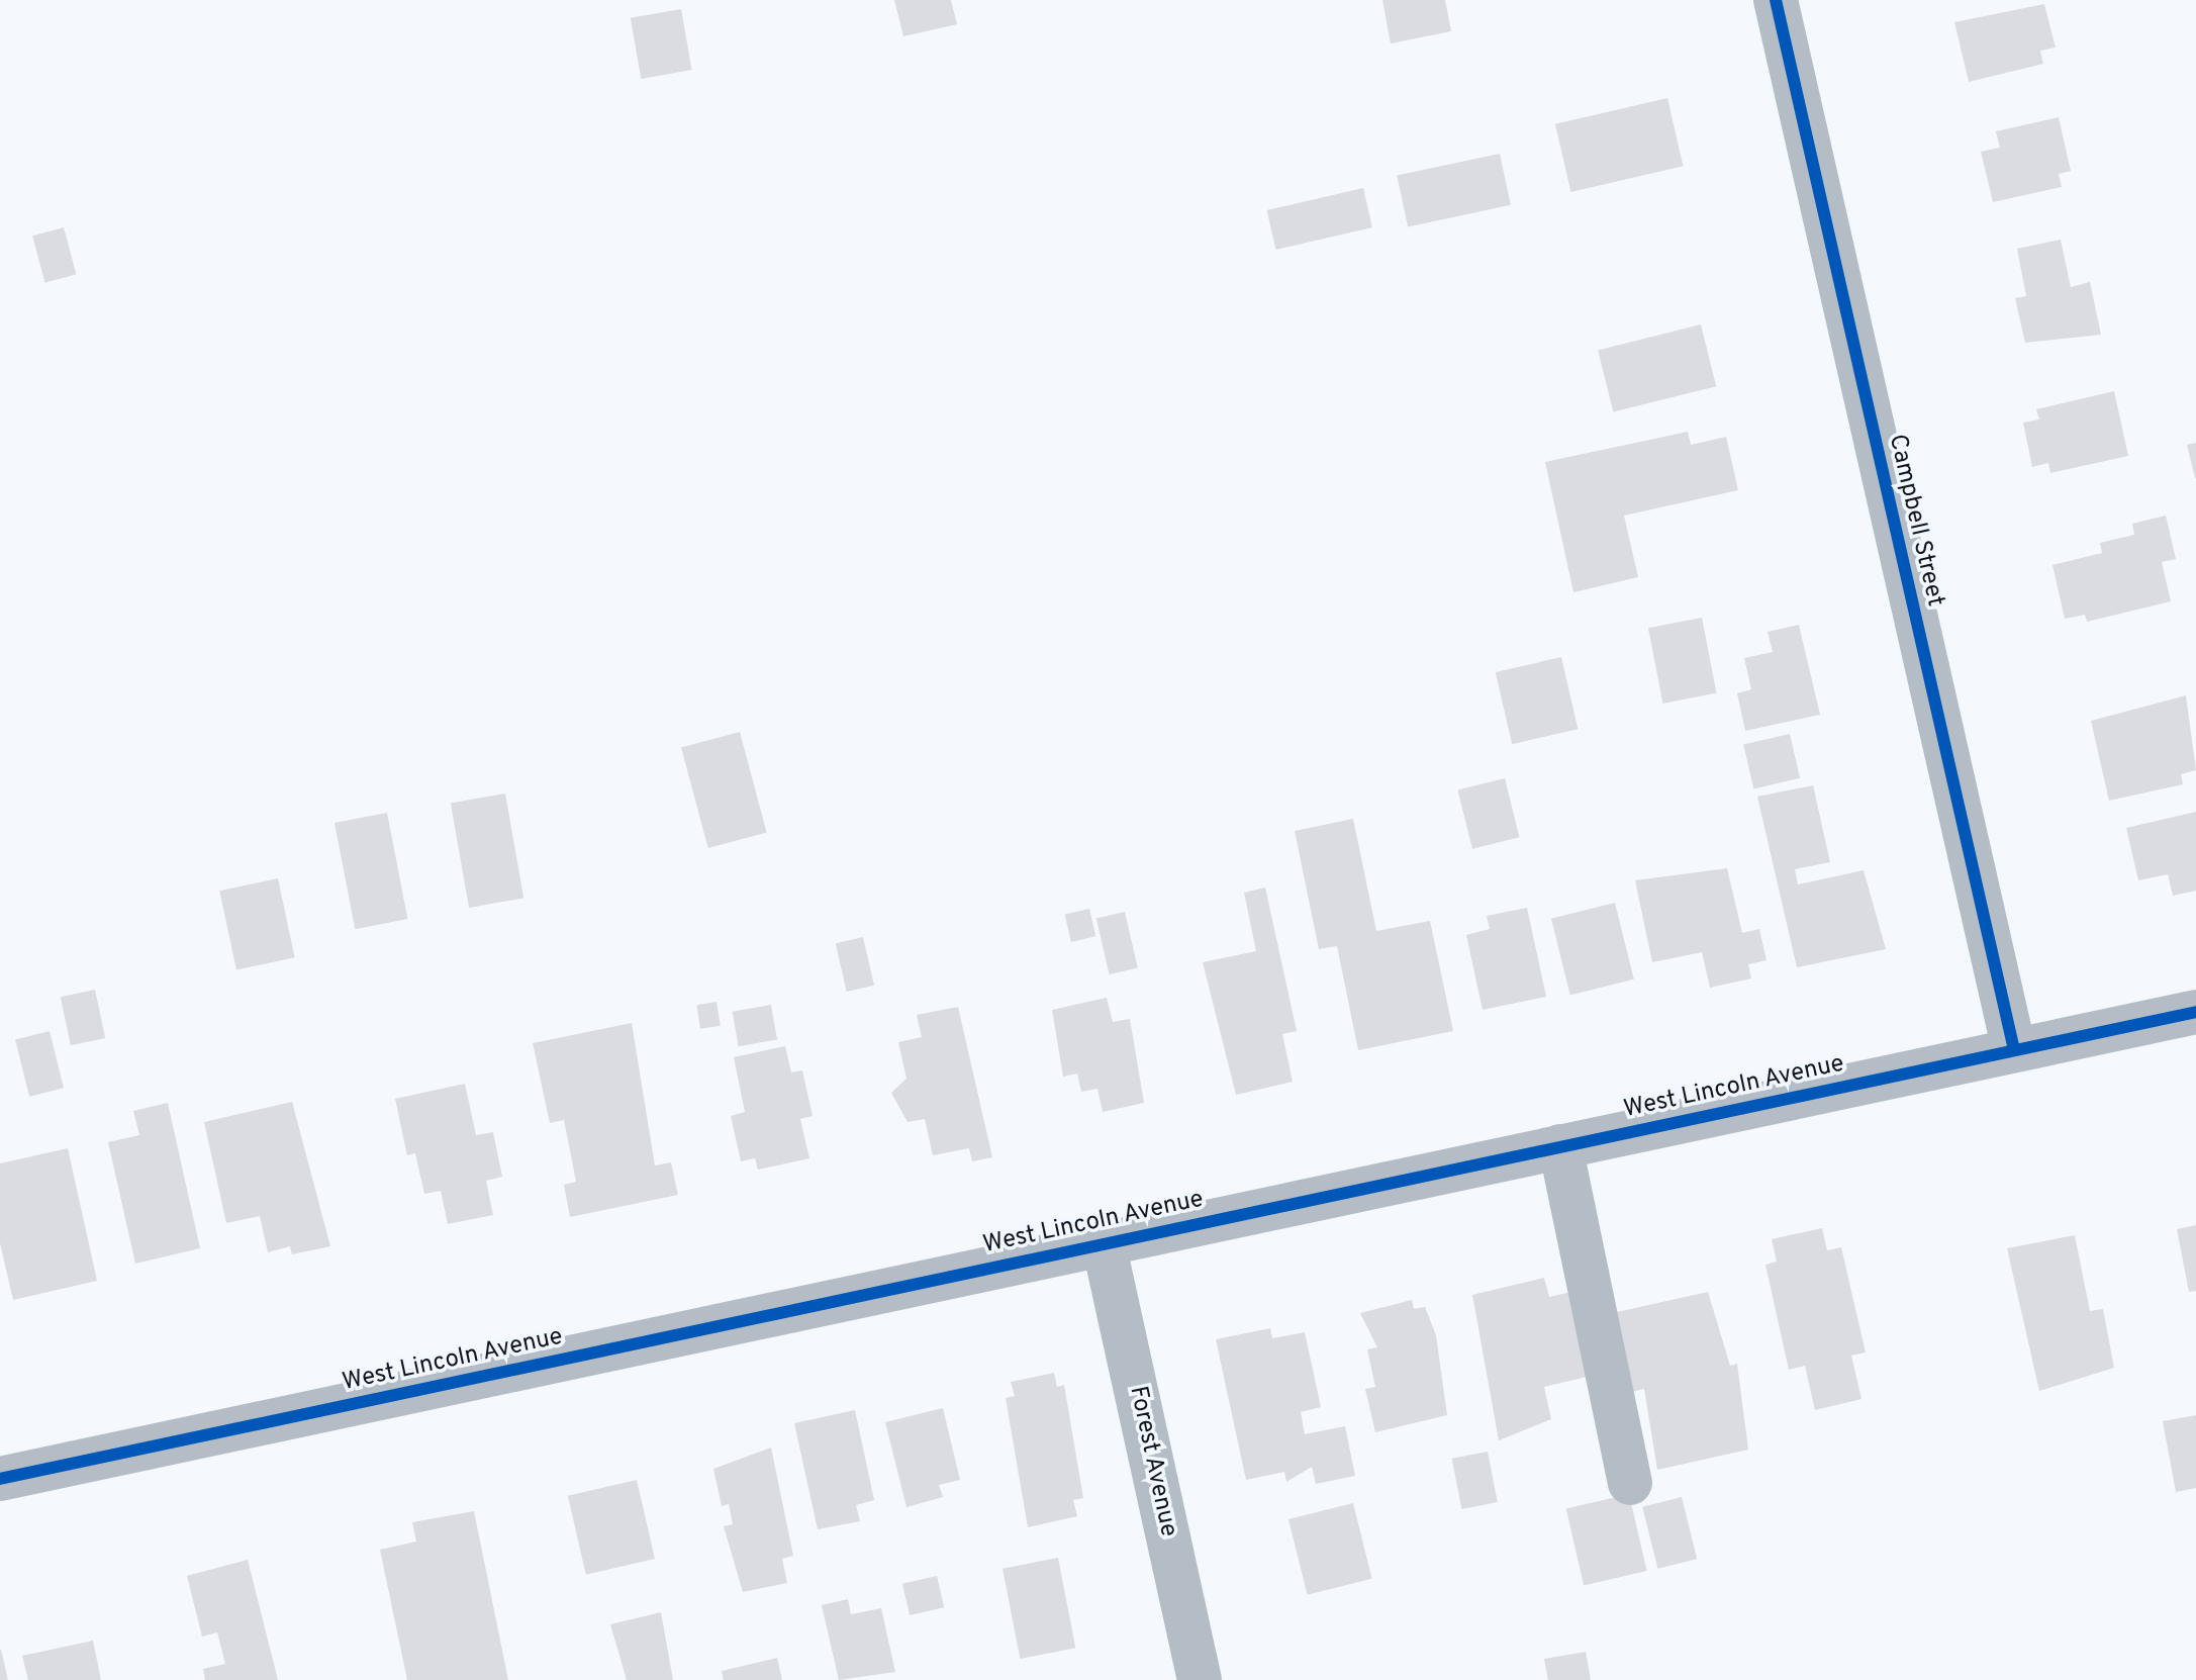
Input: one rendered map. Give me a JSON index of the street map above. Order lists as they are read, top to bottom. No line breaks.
{"streets":{"street":["Campbell Street","West Lincoln Avenue","Forest Avenue"]},"crossings":[["Campbell Street","West Lincoln Avenue"],["West Lincoln Avenue","Forest Avenue"]]}
